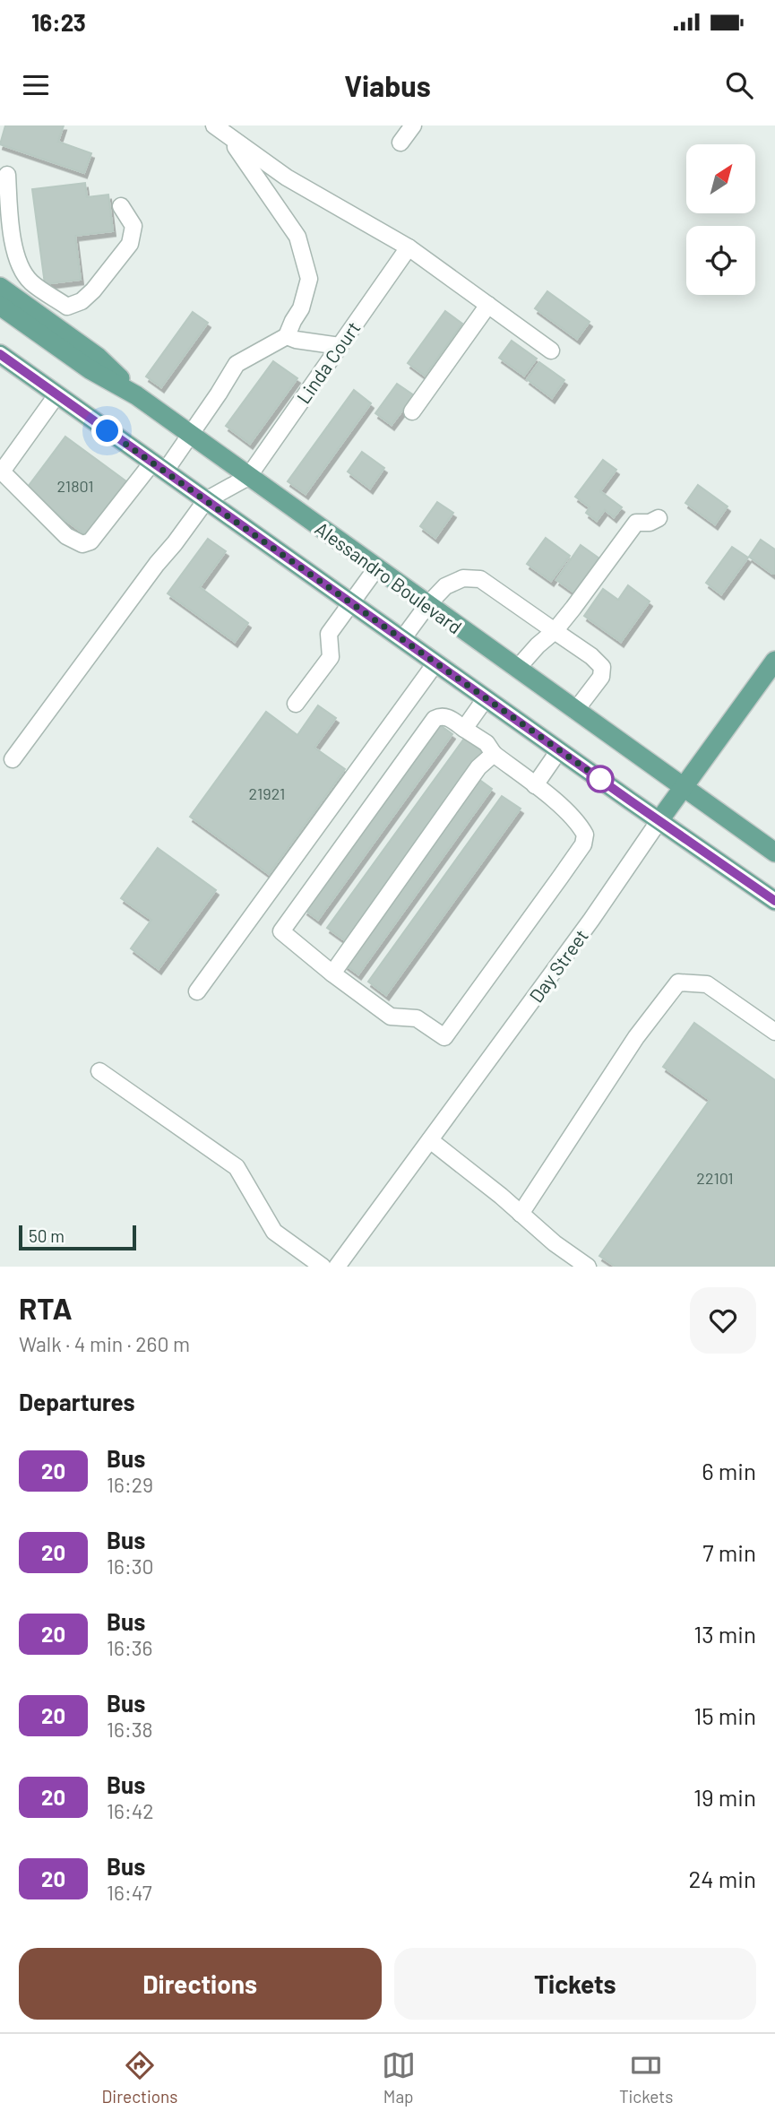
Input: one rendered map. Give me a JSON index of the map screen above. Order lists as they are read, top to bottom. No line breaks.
{"streets":{"main road":["Alessandro Boulevard","Day Street"],"street":["Linda Court"]},"crossings":[["Linda Court","Alessandro Boulevard"],["Alessandro Boulevard","Day Street"]],"lines":["bus line 20"],"house_numbers":["21801","21921","22101"],"scale_bar":"50 m","north":"top right","page":{"status":"16:23","header":"Viabus","scale":"50 m","heading":[["RTA","Walk · 4 min · 260 m"],"Departures"],"list":[{"mark":"20","name":"Bus","note":"16:29","value":"6 min"},{"mark":"20","name":"Bus","note":"16:30","value":"7 min"},{"mark":"20","name":"Bus","note":"16:36","value":"13 min"},{"mark":"20","name":"Bus","note":"16:38","value":"15 min"},{"mark":"20","name":"Bus","note":"16:42","value":"19 min"},{"mark":"20","name":"Bus","note":"16:47","value":"24 min"}],"buttons":["Directions","Tickets"],"tabs":["Directions","Map","Tickets"]}}
